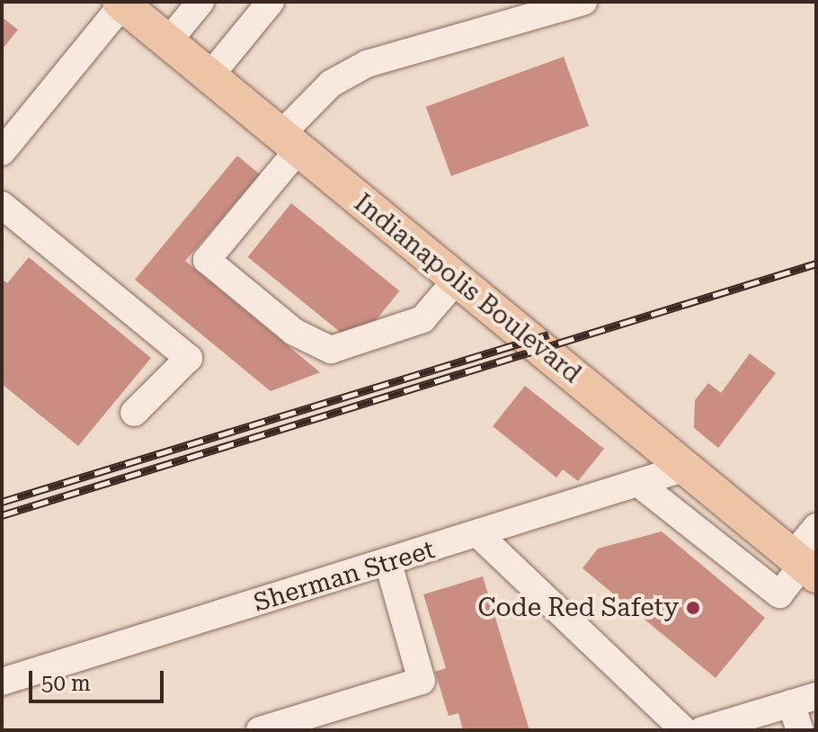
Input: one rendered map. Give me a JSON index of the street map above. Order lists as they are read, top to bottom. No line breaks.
{"streets":{"main road":["Indianapolis Boulevard"],"street":["Sherman Street"]},"crossings":[["Indianapolis Boulevard","Sherman Street"]],"places":["Code Red Safety"],"scale_bar":"50 m"}
